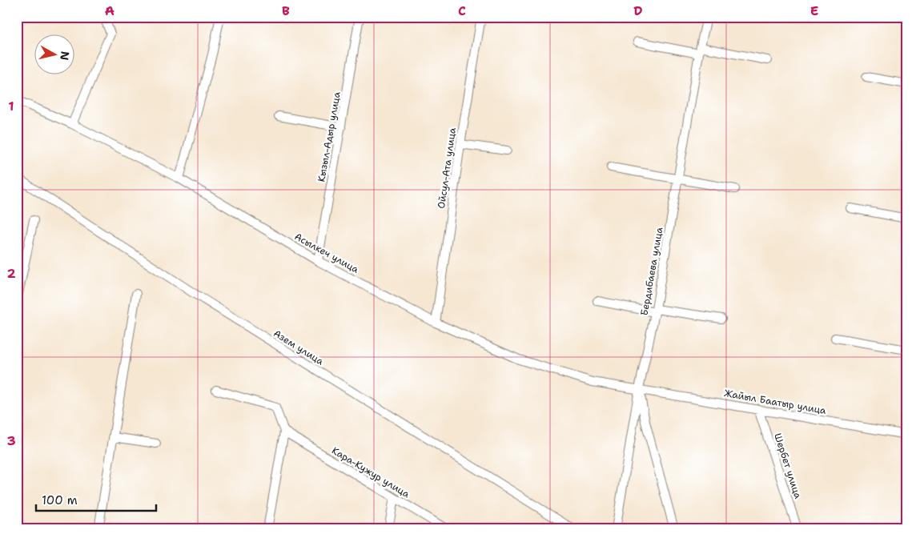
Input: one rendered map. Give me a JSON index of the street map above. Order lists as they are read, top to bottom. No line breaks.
{"streets":{"street":["Кызыл-Адыр улица","Ойсул-Ата улица","Асылкеч улица","Бердибаева улица","Азем улица","Жайыл Баатыр улица","Шербет улица","Кара-Кужур улица"]},"crossings":[["Кызыл-Адыр улица","Асылкеч улица"],["Ойсул-Ата улица","Асылкеч улица"],["Асылкеч улица","Бердибаева улица"],["Асылкеч улица","Жайыл Баатыр улица"],["Бердибаева улица","Жайыл Баатыр улица"],["Жайыл Баатыр улица","Шербет улица"]],"scale_bar":"100 m","north":"right","grid":{"columns":["A","B","C","D","E"],"rows":["1","2","3"]}}
